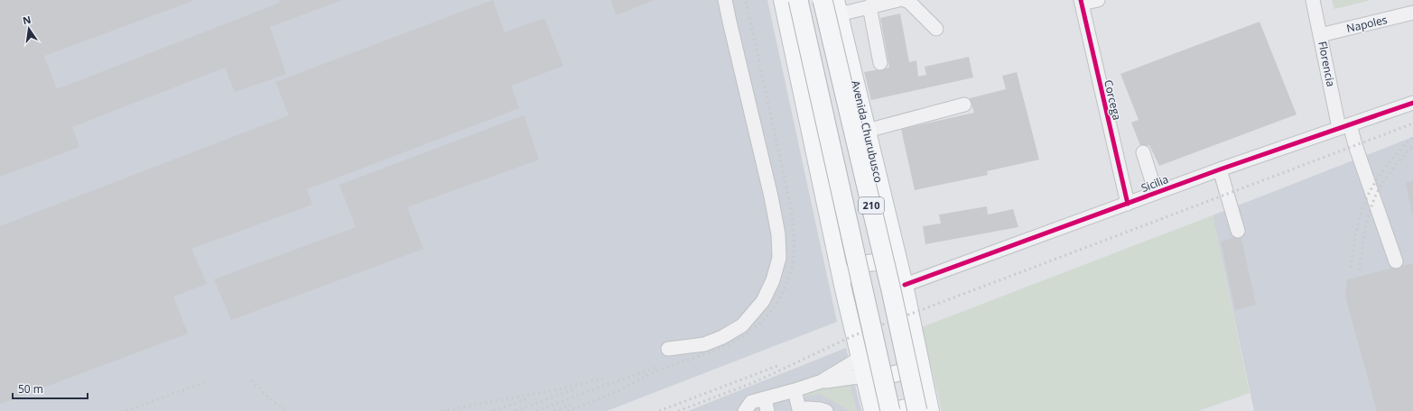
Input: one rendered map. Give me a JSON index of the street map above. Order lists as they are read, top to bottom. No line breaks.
{"streets":{"highway":["Avenida Churubusco","210"],"street":["Napoles","Florencia","Corcega","Sicilia"]},"crossings":[["Napoles","Florencia"],["Florencia","Sicilia"],["Corcega","Sicilia"],["Avenida Churubusco","Sicilia"]],"scale_bar":"50 m","north":"top"}
